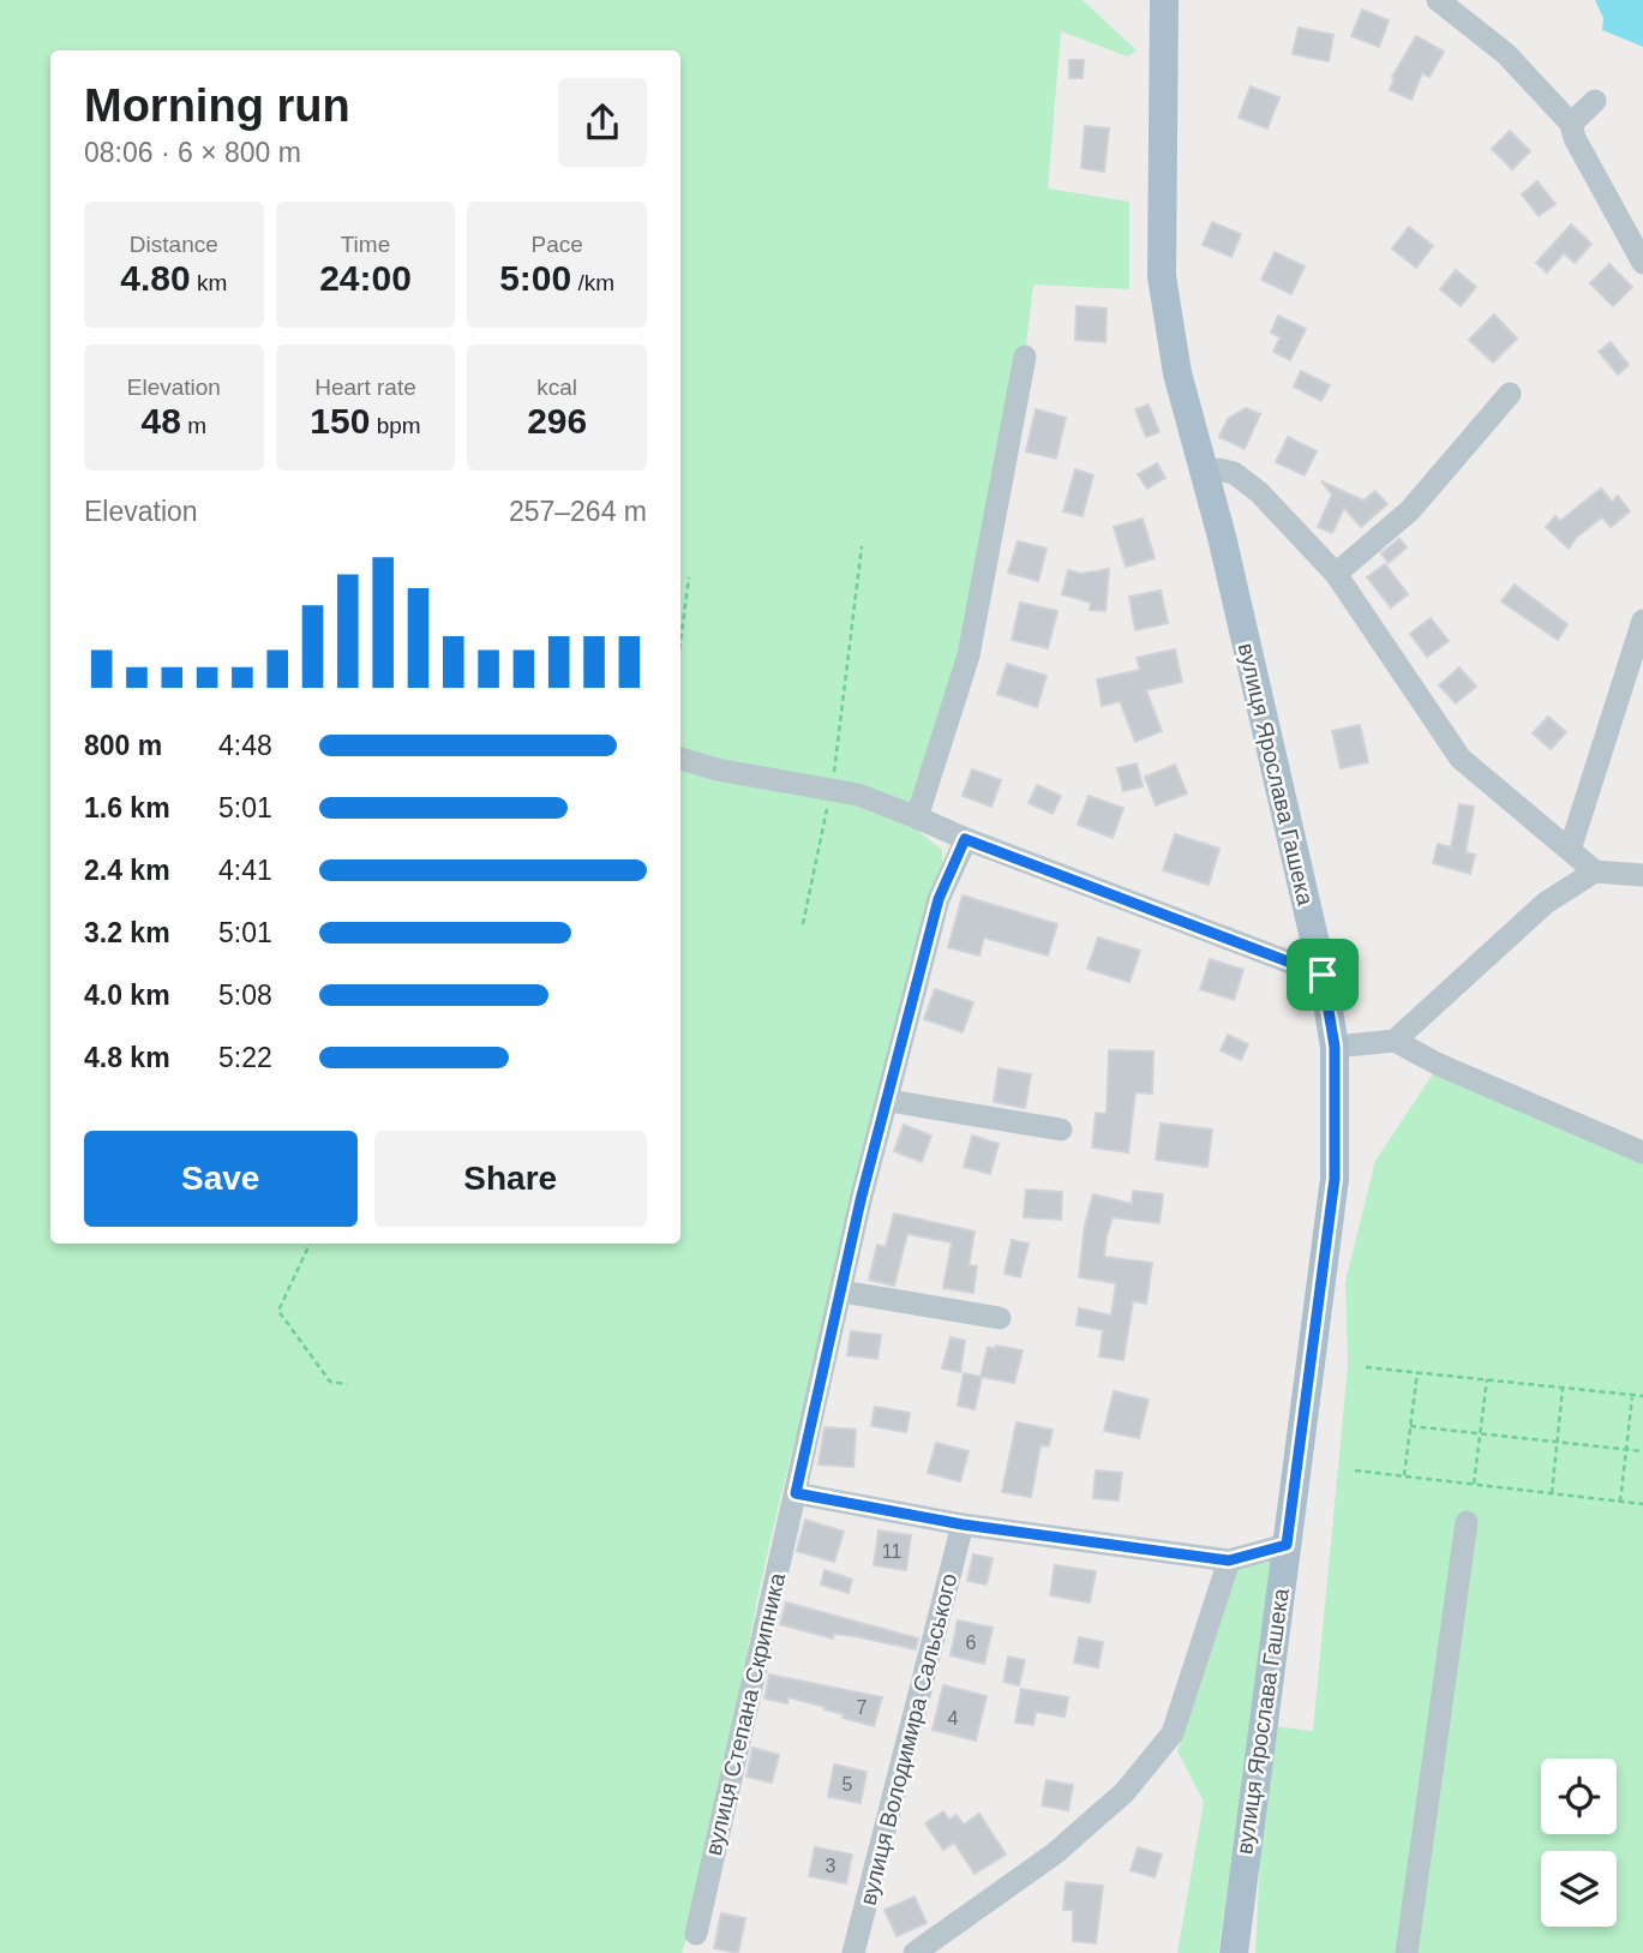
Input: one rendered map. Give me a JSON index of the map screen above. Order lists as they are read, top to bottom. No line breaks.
{"streets":{"main road":["вулиця Ярослава Гашека"],"street":["вулиця Степана Скрипника","вулиця Володимира Сальського"]},"house_numbers":["11","6","7","4","5","3"],"page":{"heading":["Morning run","08:06 · 6 × 800 m"],"stats":[["Distance","4.80 km"],["Time","24:00"],["Pace","5:00 /km"],["Elevation","48 m"],["Heart rate","150 bpm"],["kcal","296"]],"chart":["Elevation","257–264 m"],"list":[{"name":"800 m","note":"4:48"},{"name":"1.6 km","note":"5:01"},{"name":"2.4 km","note":"4:41"},{"name":"3.2 km","note":"5:01"},{"name":"4.0 km","note":"5:08"},{"name":"4.8 km","note":"5:22"}],"buttons":["Save","Share"]}}
